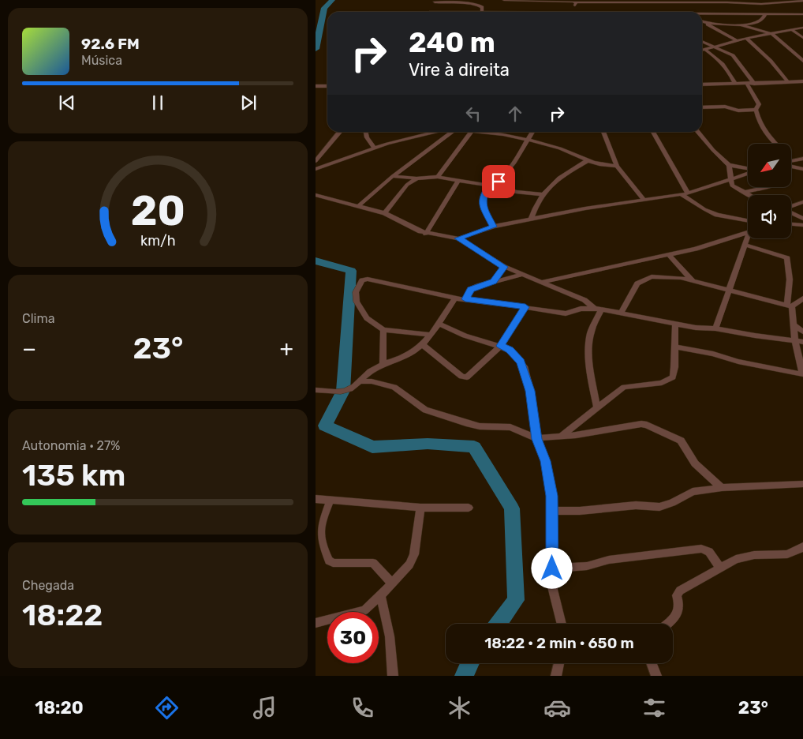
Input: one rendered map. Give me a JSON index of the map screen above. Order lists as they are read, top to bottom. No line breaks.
{"north":"bottom left","page":{"turn":["240 m","Vire à direita"],"song":["92.6 FM","Música"],"tile":["Clima",["Autonomia · 27%","135 km"],["Chegada","18:22"]],"heat":["−","23°","+"],"limit":"30","trip":"18:22 · 2 min · 650 m","tabs":["18:20","23°"],"gauge":["20","km/h"]}}
